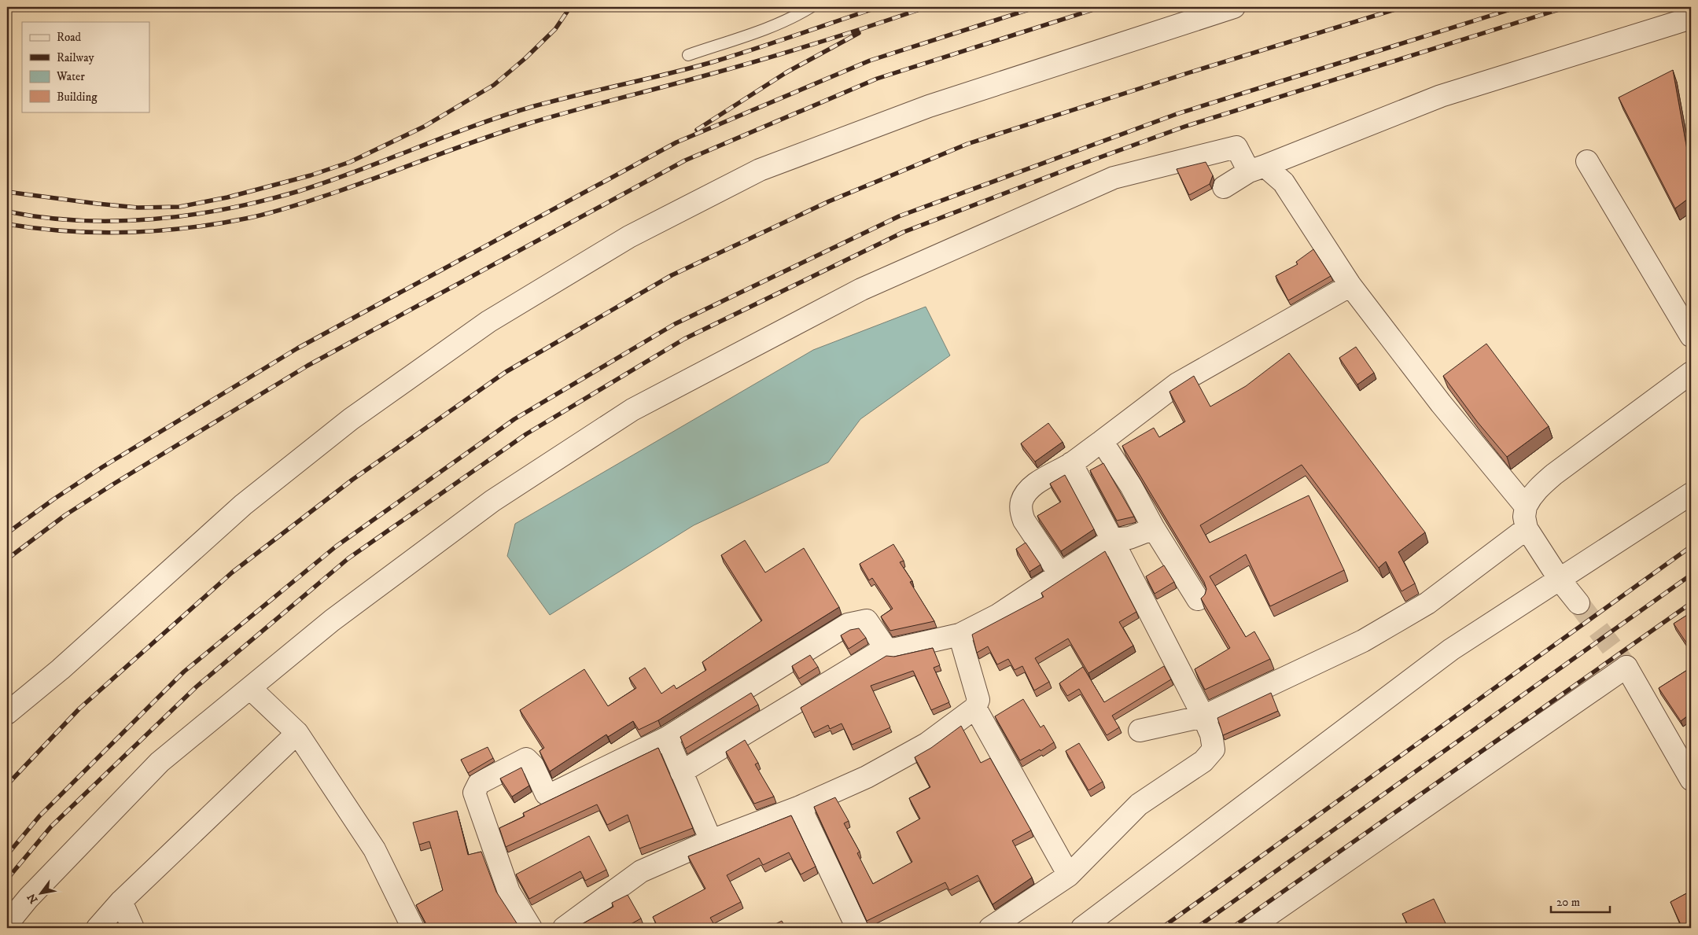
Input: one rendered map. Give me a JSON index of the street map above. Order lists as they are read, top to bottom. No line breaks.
{"legend":["Road","Railway","Water","Building"],"scale_bar":"20 m","north":"bottom left"}
